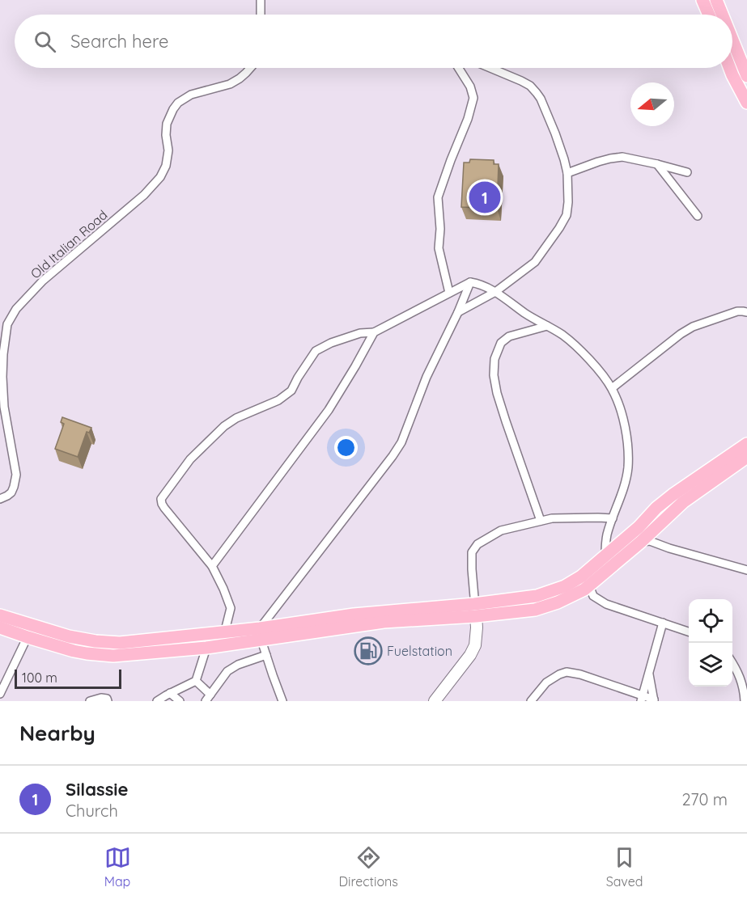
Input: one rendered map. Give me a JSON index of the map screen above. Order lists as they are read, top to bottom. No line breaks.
{"streets":{"street":["Old Italian Road"]},"places":{"fuel station":["Fuelstation"]},"scale_bar":"100 m","north":"left","page":{"search":"Search here","pins":"1","scale":"100 m","heading":"Nearby","list":[{"mark":"1","name":"Silassie","note":"Church","value":"270 m"}],"nav":["Map","Directions","Saved"]}}
